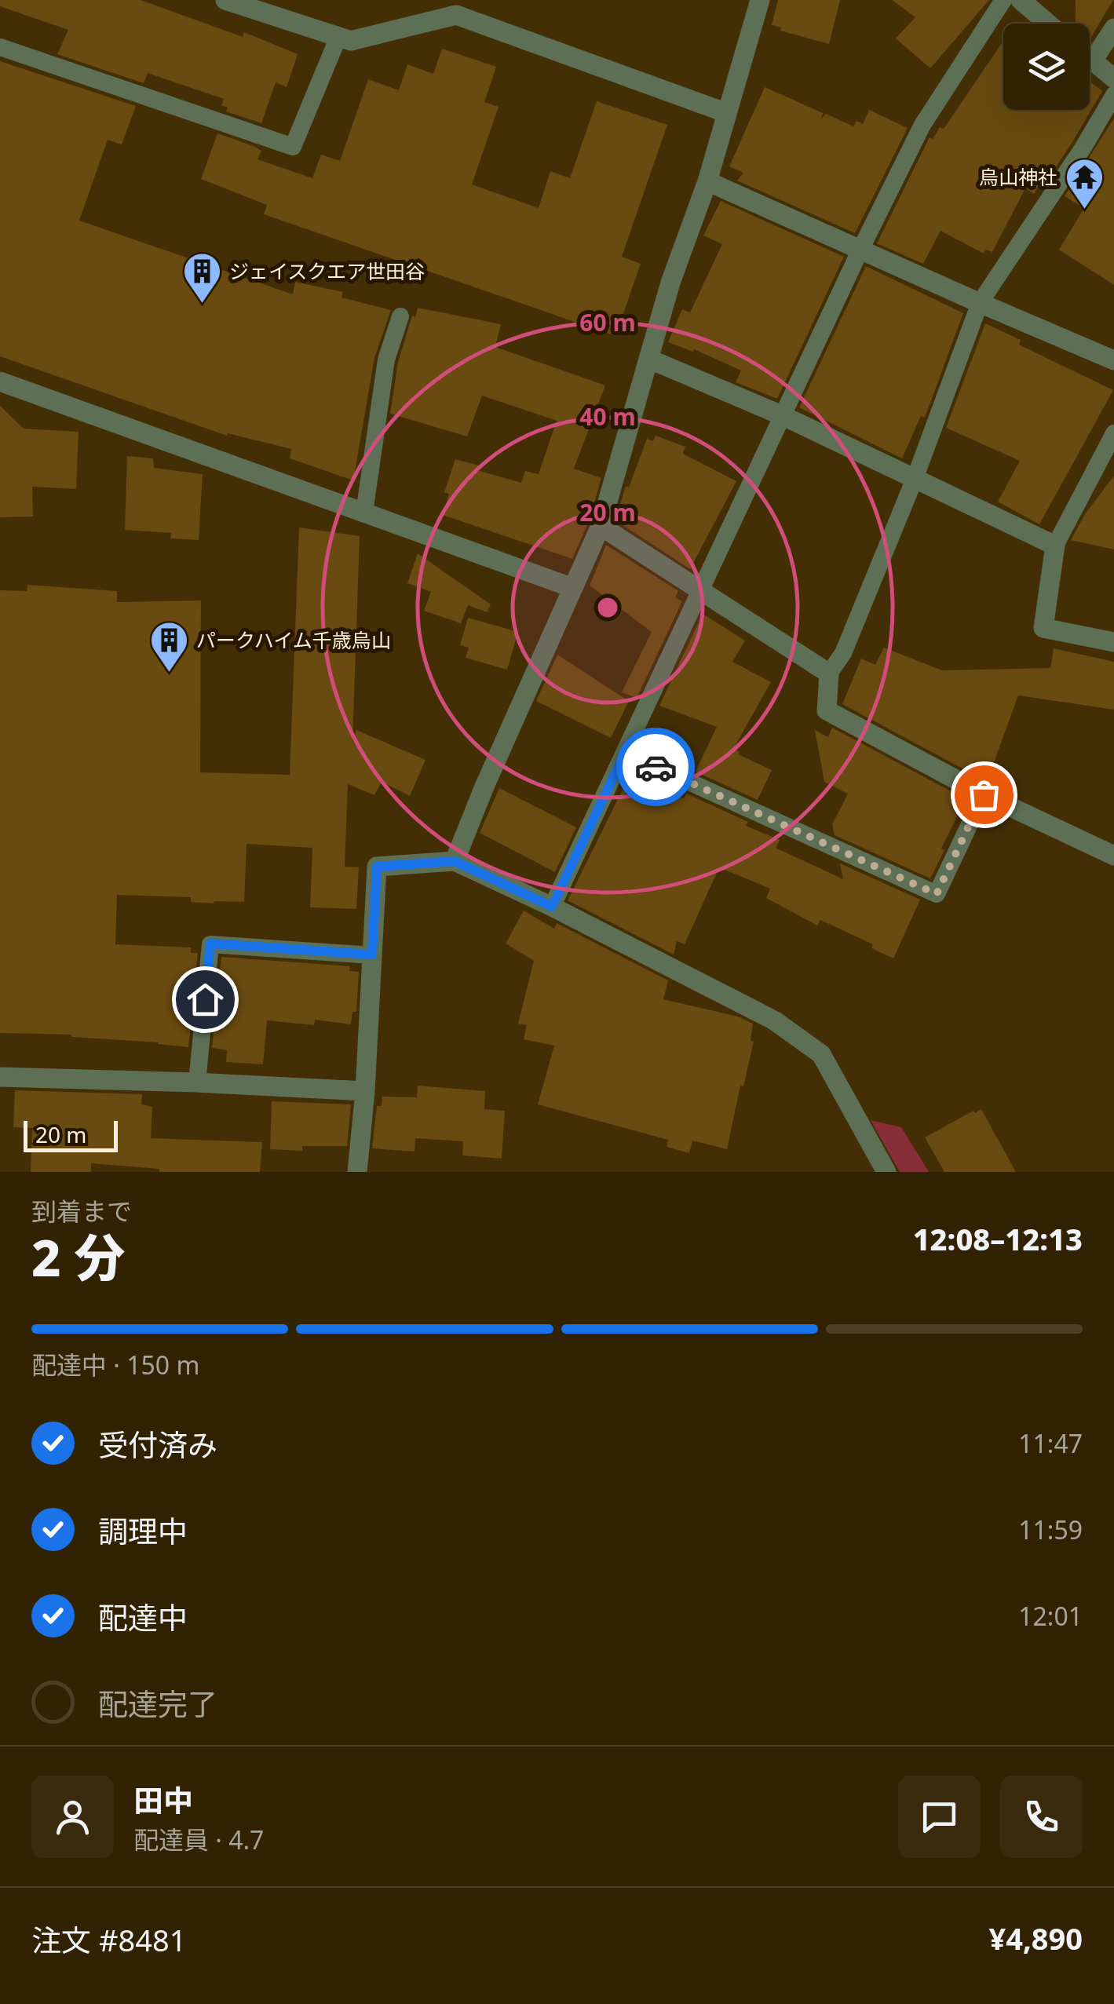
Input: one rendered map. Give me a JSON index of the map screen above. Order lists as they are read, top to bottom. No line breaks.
{"places":{"temple":["烏山神社"],"building":["ジェイスクエア世田谷","パークハイム千歳烏山"]},"scale_bar":"20 m","page":{"scale":"20 m","heading":["2 分","到着まで","12:08–12:13"],"panel":["田中","配達員 · 4.7","注文 #8481","¥4,890"],"bar":"配達中 · 150 m","list":[["受付済み","11:47"],["調理中","11:59"],["配達中","12:01"],"配達完了"]},"rings":["60 m","40 m","20 m"]}
